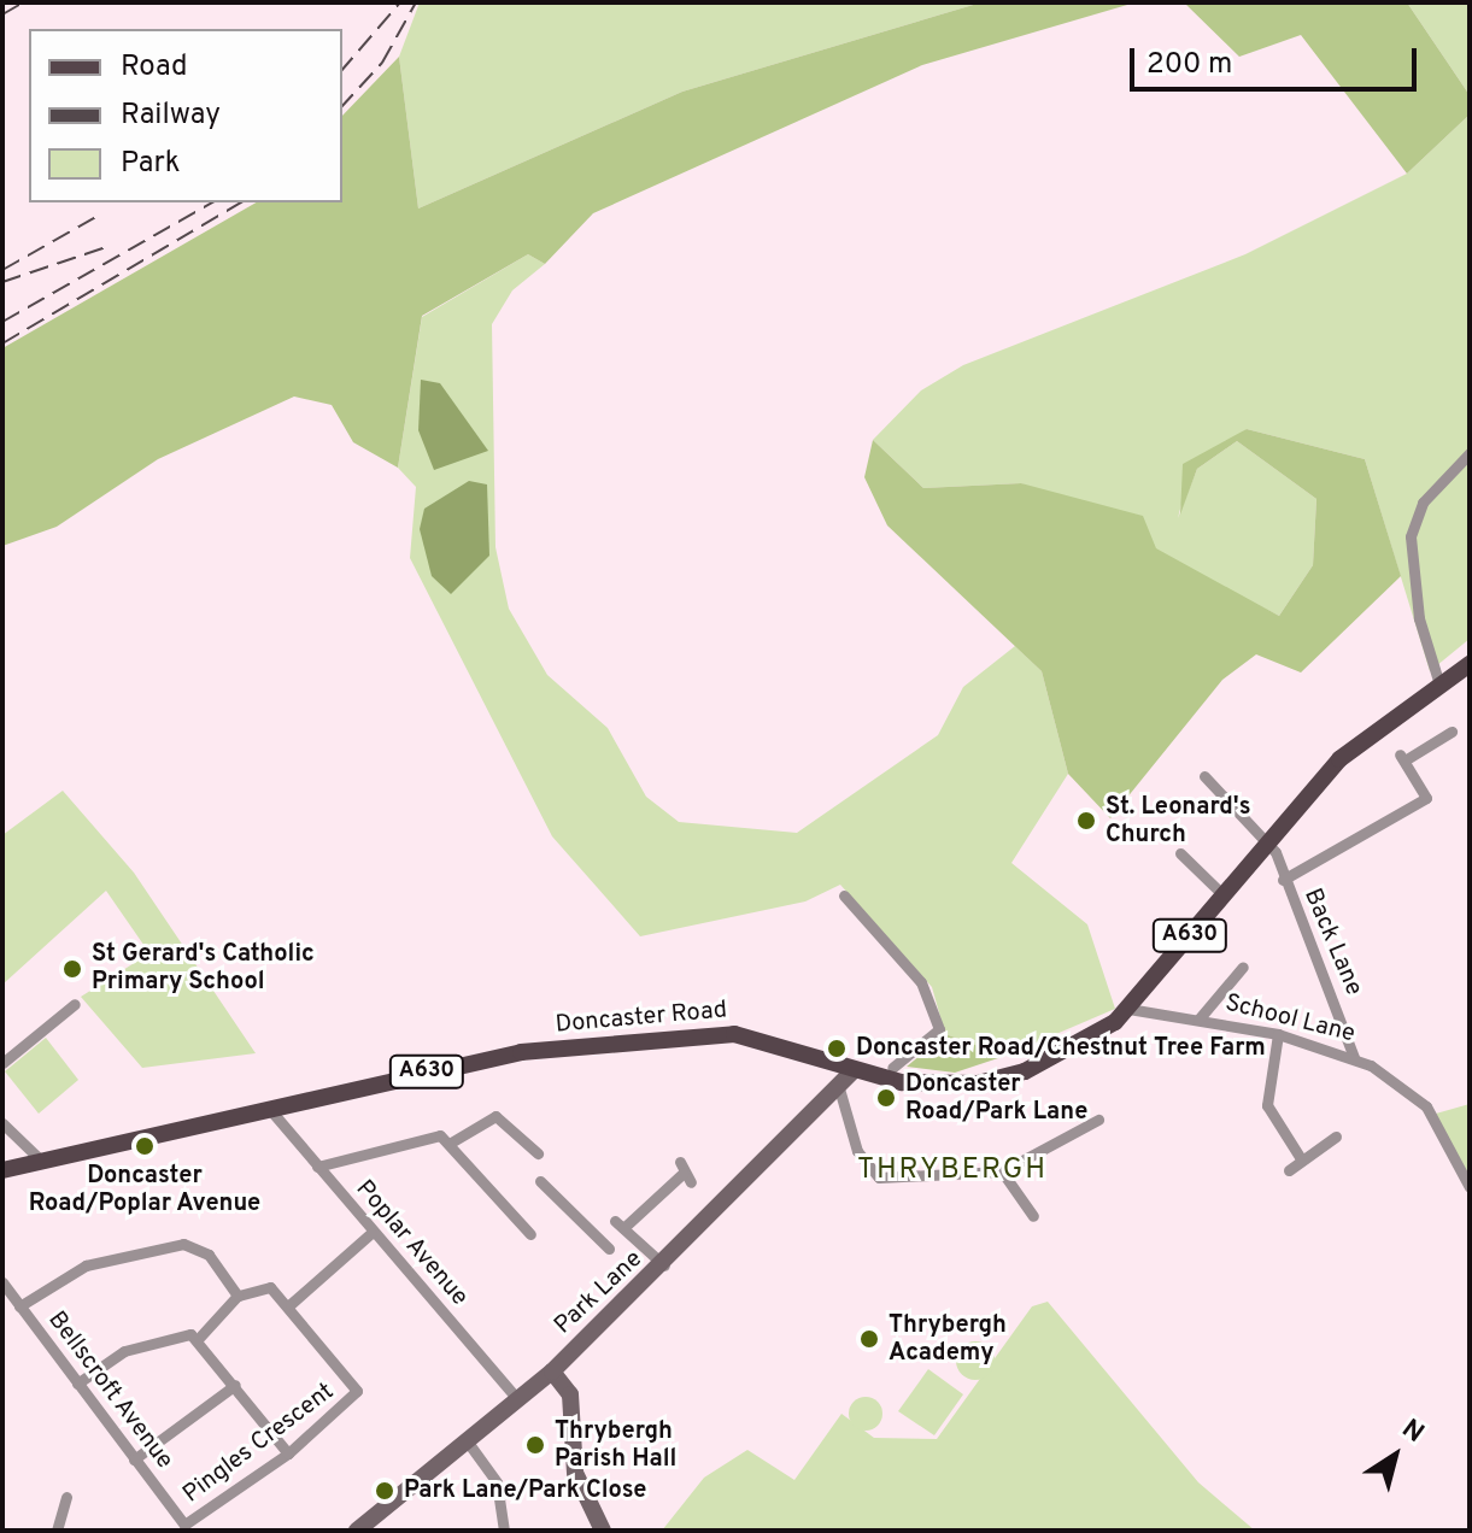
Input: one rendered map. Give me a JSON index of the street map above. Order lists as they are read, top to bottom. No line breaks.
{"streets":{"main road":["A630","Doncaster Road"],"street":["Back Lane","School Lane","Poplar Avenue","Park Lane","Bellscroft Avenue","Pingles Crescent"]},"crossings":[["Back Lane","Doncaster Road"],["Back Lane","School Lane"],["Doncaster Road","School Lane"],["Doncaster Road","Poplar Avenue"],["Doncaster Road","Park Lane"],["Poplar Avenue","Park Lane"],["Bellscroft Avenue","Pingles Crescent"]],"districts":["THRYBERGH"],"places":["St. Leonard's Church","St Gerard's Catholic Primary School","Doncaster Road/Chestnut Tree Farm","Doncaster Road/Park Lane","Doncaster Road/Poplar Avenue","Thrybergh Academy","Thrybergh Parish Hall","Park Lane/Park Close"],"legend":["Road","Railway","Park"],"scale_bar":"200 m","north":"top right"}
